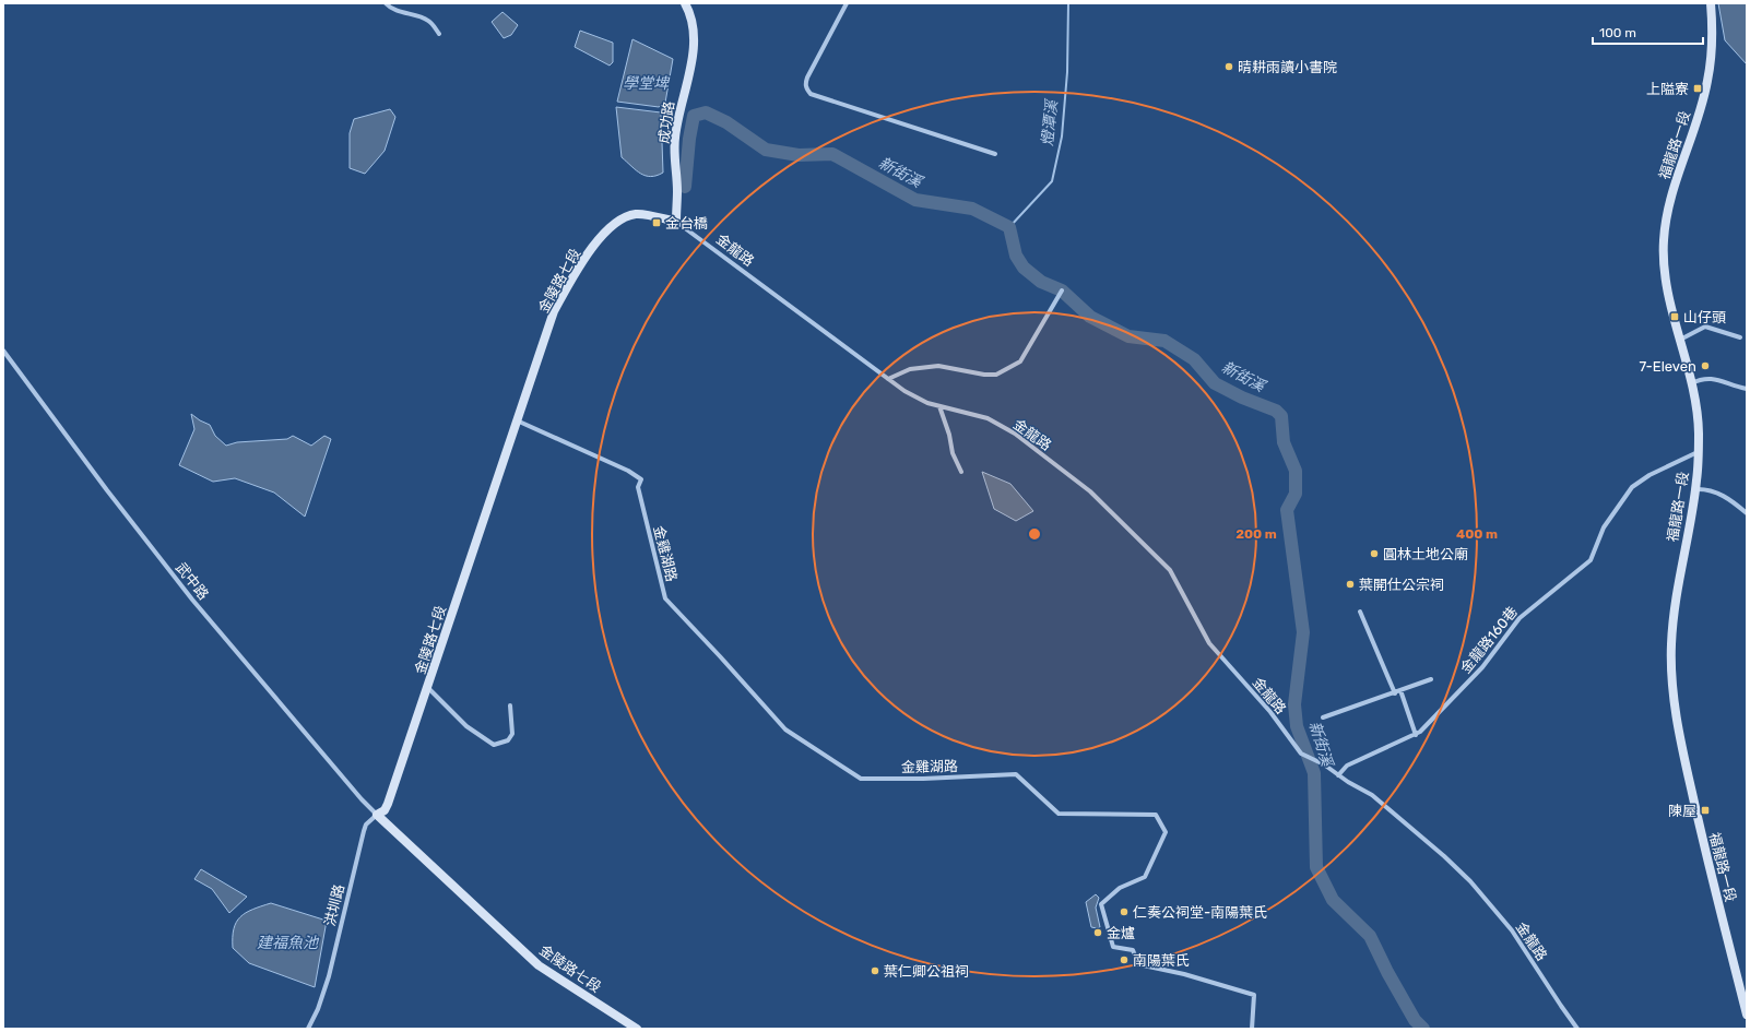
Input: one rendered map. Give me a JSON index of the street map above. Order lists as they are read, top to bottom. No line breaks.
{"streets":{"street":["成功路","福龍路一段","金龍路","金陵路七段","金雞湖路","武中路","金龍路160巷","洪圳路"]},"crossings":[["成功路","金龍路"],["成功路","金陵路七段"],["福龍路一段","金龍路160巷"],["金龍路","金陵路七段"],["金龍路","金龍路160巷"],["金陵路七段","金雞湖路"],["金陵路七段","武中路"],["金陵路七段","洪圳路"],["武中路","洪圳路"]],"water":["學堂埤","燈潭溪","新街溪","建福魚池"],"places":{"other":["晴耕雨讀小書院","7-Eleven","圓林土地公廟","葉開仕公宗祠","仁奏公祠堂-南陽葉氏","金爐","南陽葉氏","葉仁卿公祖祠"],"transit":["上隘寮","金台橋","山仔頭","陳屋"]},"scale_bar":"100 m","rings":["200 m","400 m"]}
